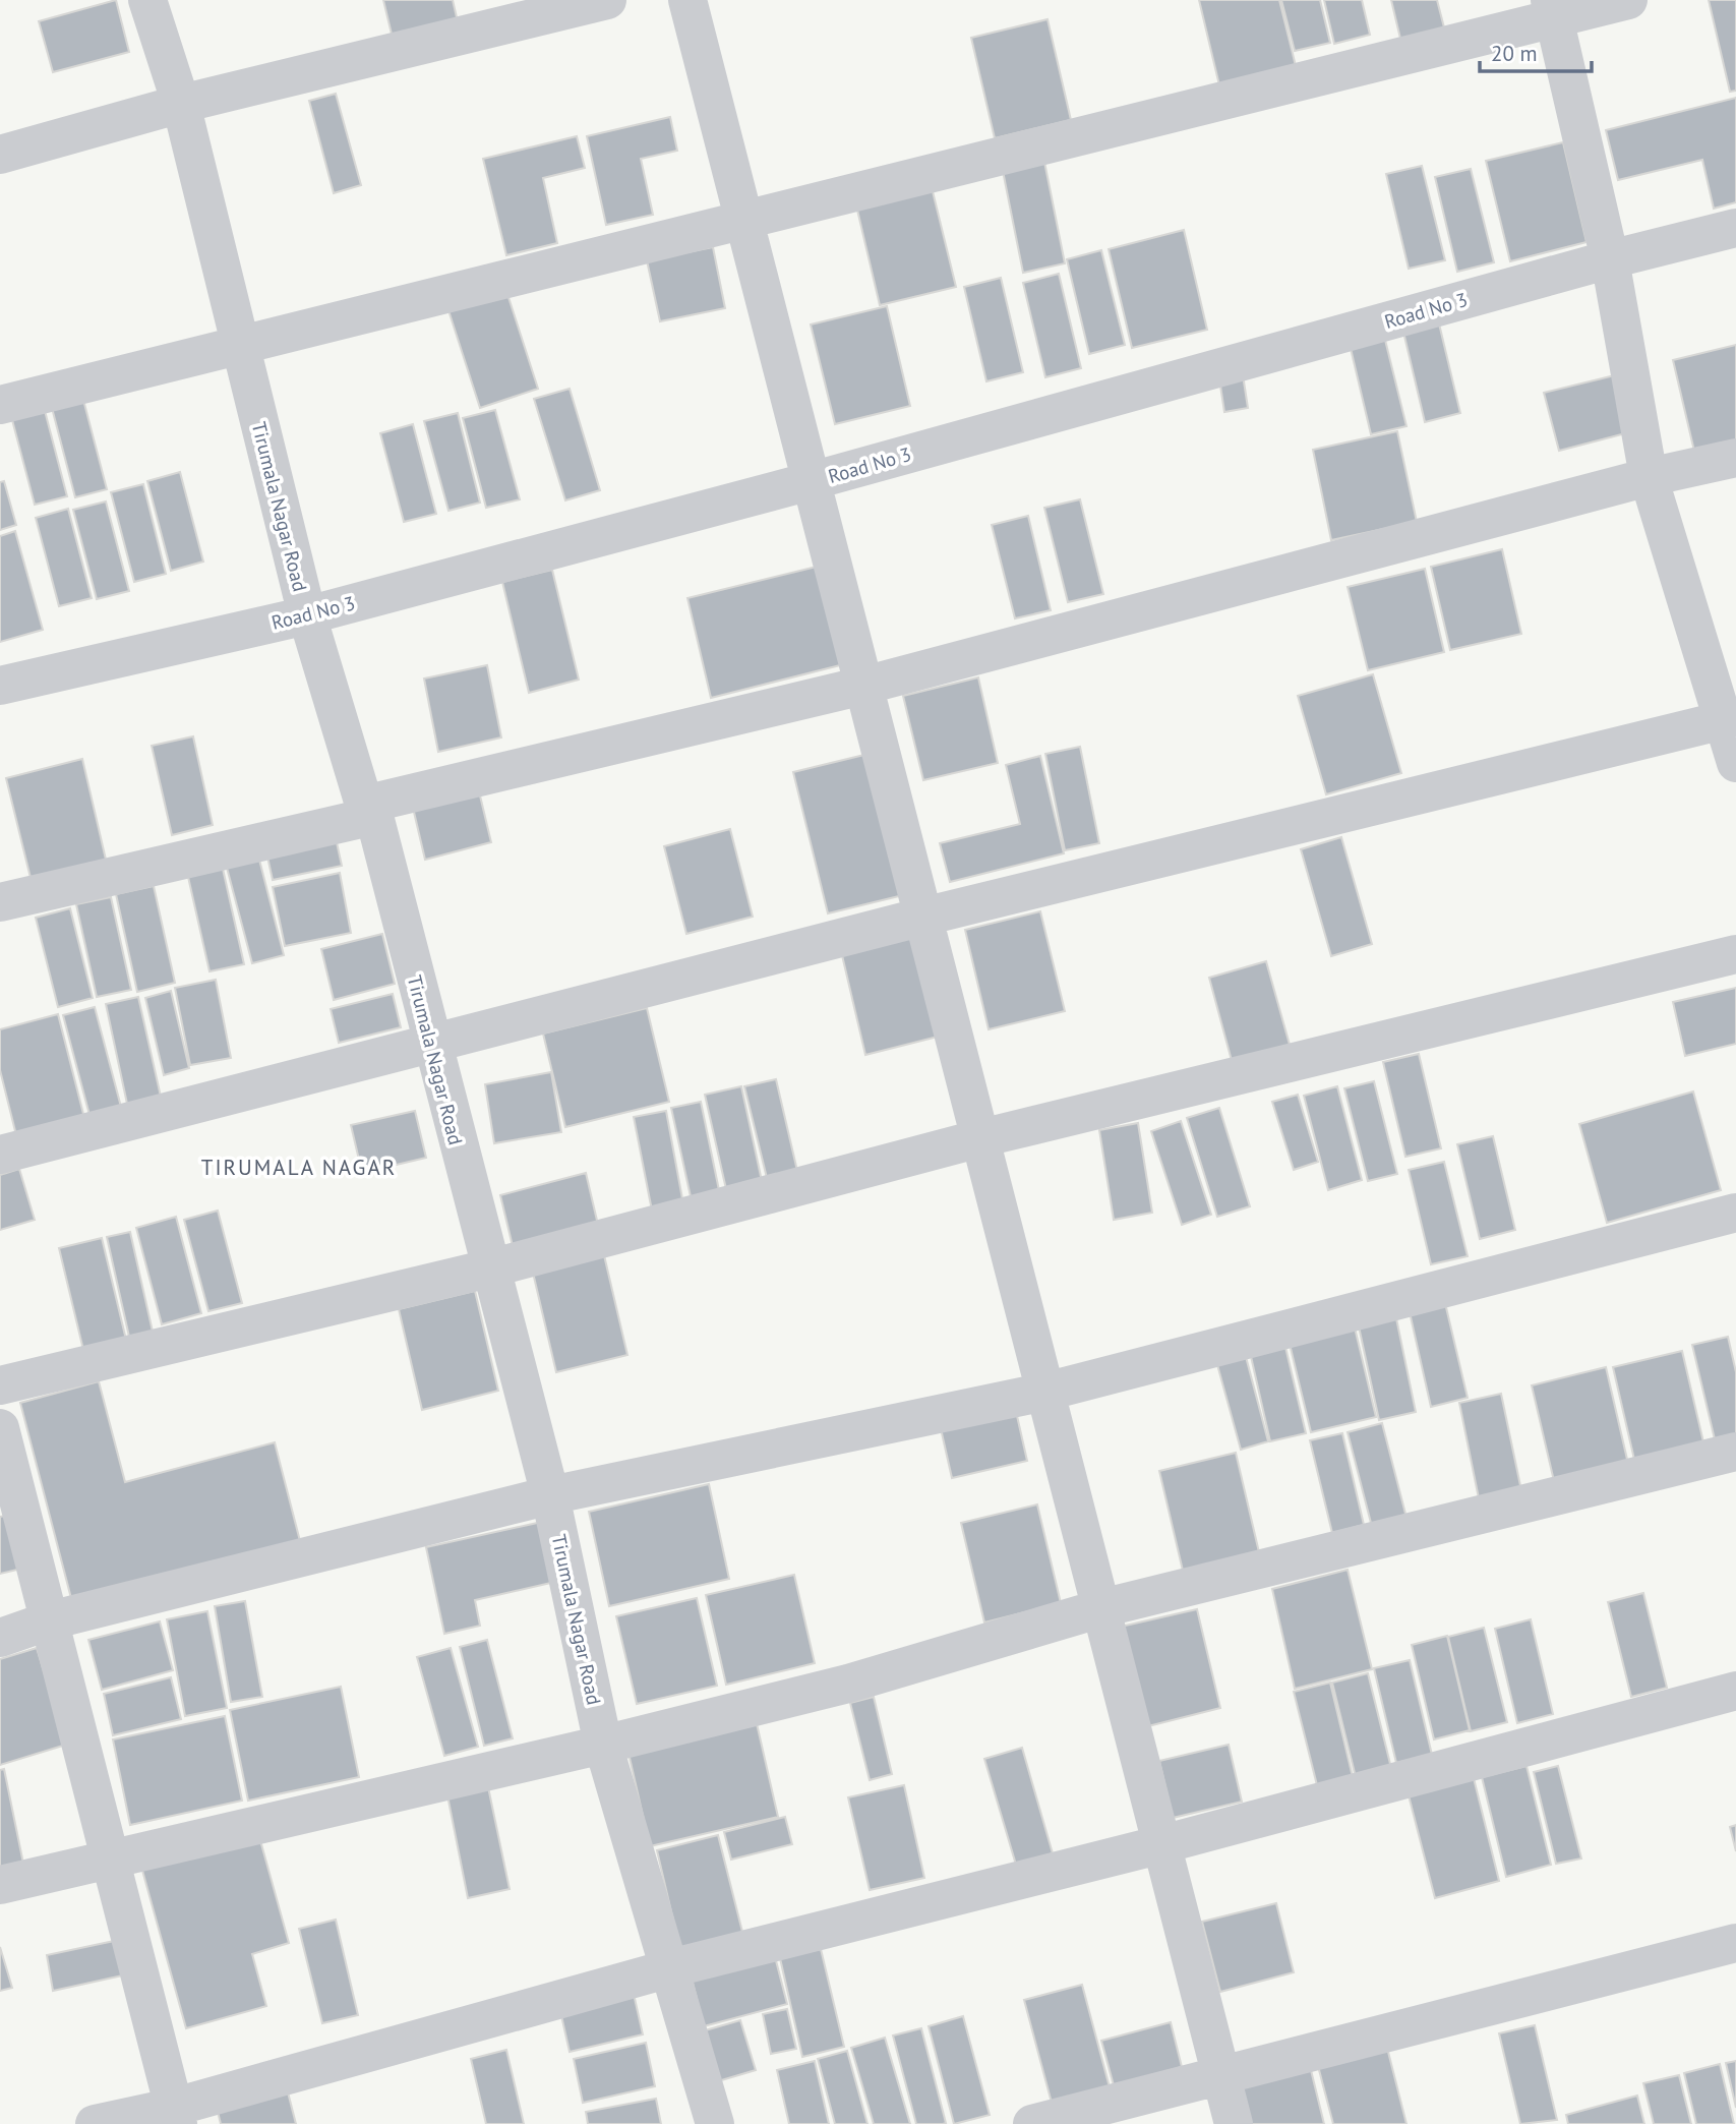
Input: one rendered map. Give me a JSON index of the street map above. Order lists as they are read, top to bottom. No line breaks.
{"streets":{"street":["Road No 3","Tirumala Nagar Road"]},"crossings":[["Road No 3","Tirumala Nagar Road"]],"districts":["TIRUMALA NAGAR"],"scale_bar":"20 m"}
